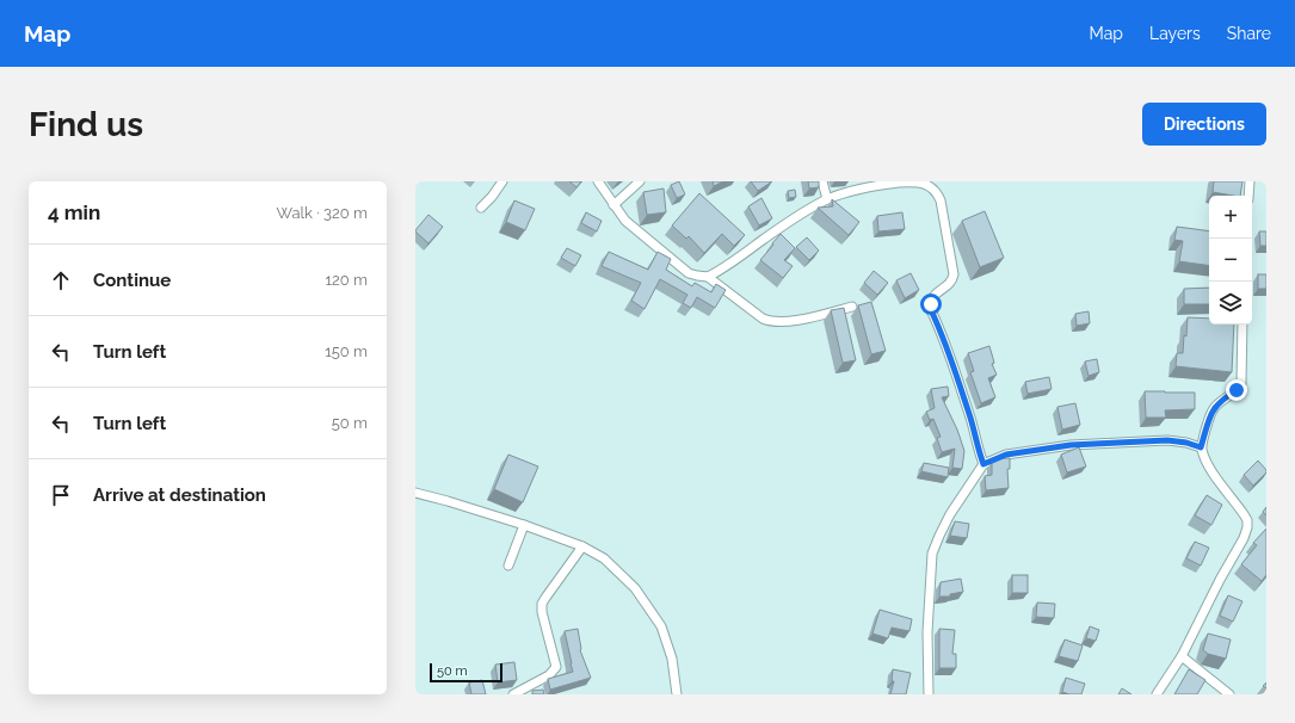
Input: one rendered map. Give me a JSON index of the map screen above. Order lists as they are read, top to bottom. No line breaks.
{"scale_bar":"50 m","page":{"header":"Map","nav":["Map","Layers","Share"],"buttons":"Directions","title":"Find us","heading":["4 min","Walk · 320 m"],"map_buttons":["+","−"],"list":[["Continue","120 m"],["Turn left","150 m"],["Turn left","50 m"],"Arrive at destination"],"scale":"50 m"}}
